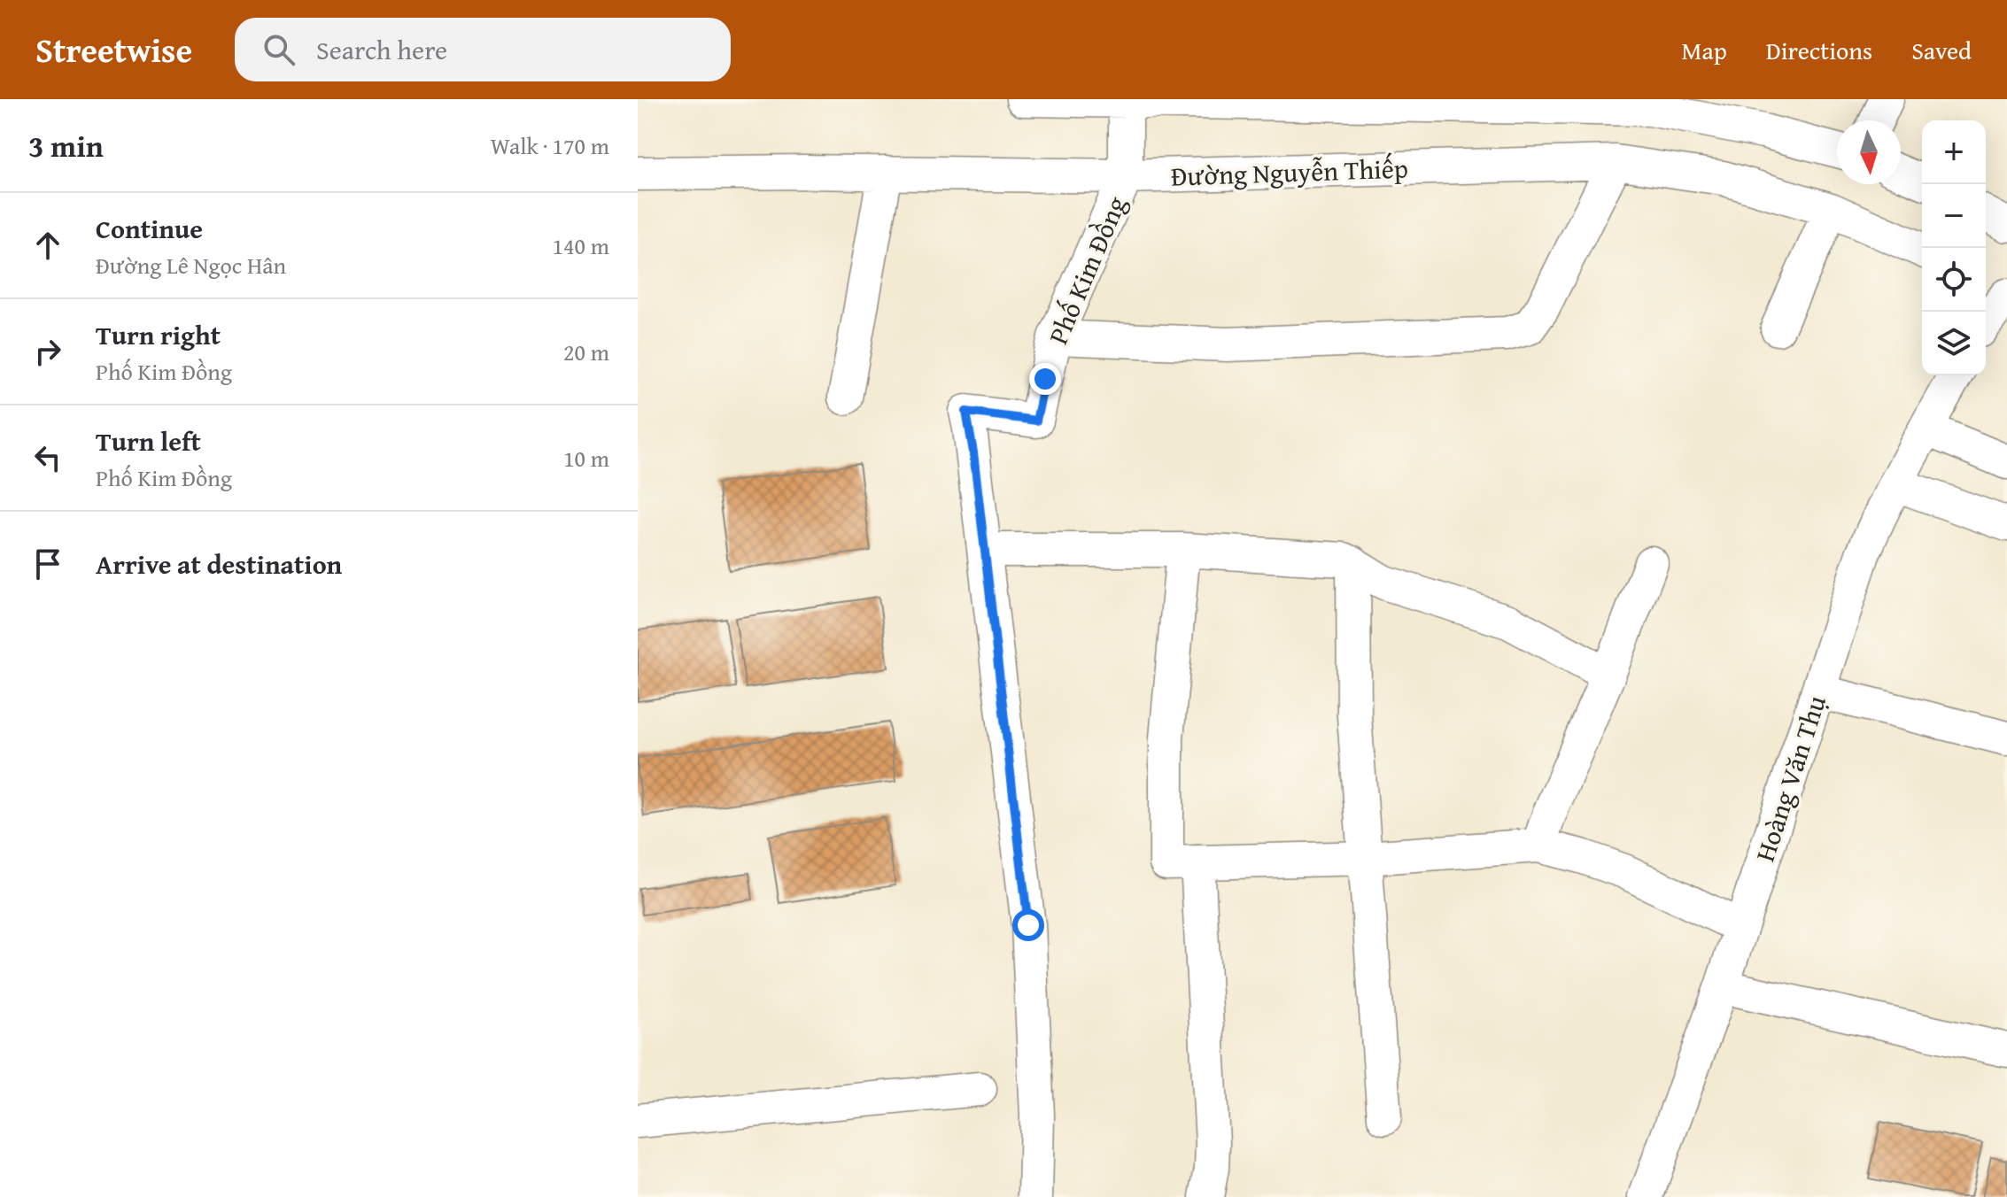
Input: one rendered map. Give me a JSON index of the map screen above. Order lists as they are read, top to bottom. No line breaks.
{"streets":{"street":["Đường Nguyễn Thiếp","Phố Kim Đồng","Hoàng Văn Thụ"]},"crossings":[["Đường Nguyễn Thiếp","Phố Kim Đồng"]],"north":"bottom","page":{"header":"Streetwise","search":"Search here","nav":["Map","Directions","Saved"],"heading":["3 min","Walk · 170 m"],"map_buttons":["+","−"],"list":[["Continue","Đường Lê Ngọc Hân","140 m"],["Turn right","Phố Kim Đồng","20 m"],["Turn left","Phố Kim Đồng","10 m"],"Arrive at destination"]}}
